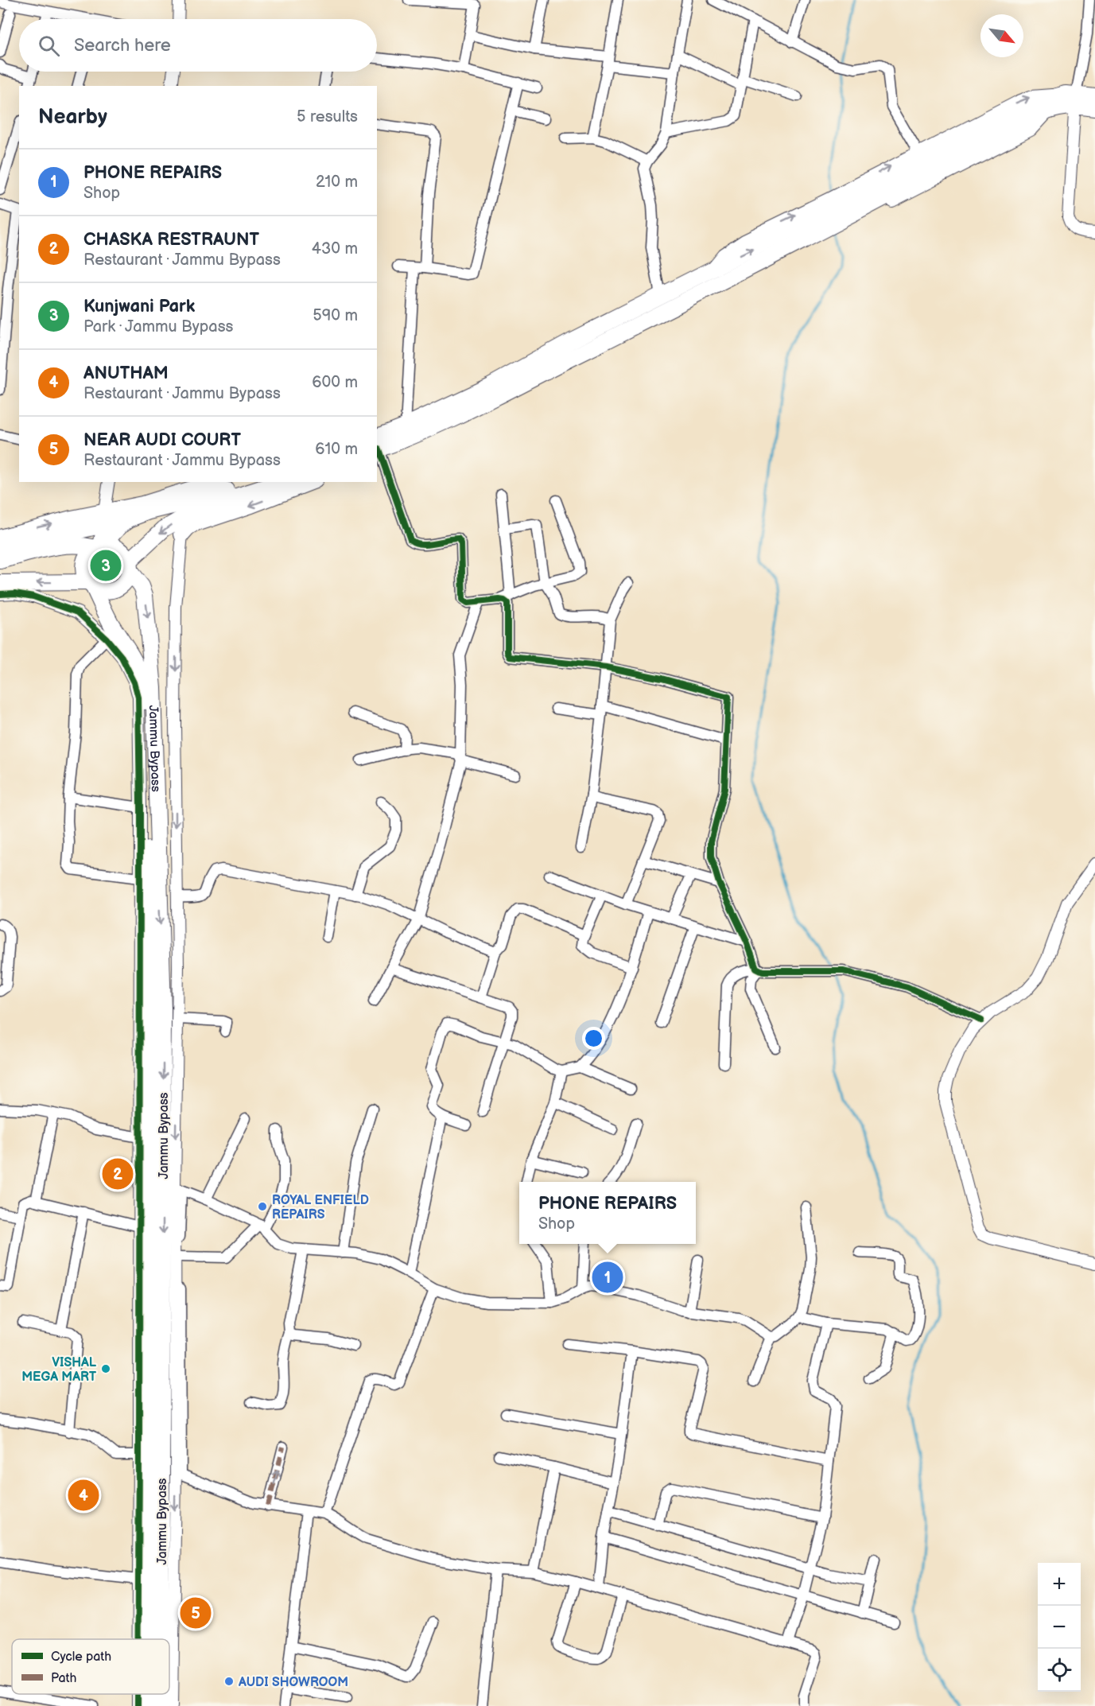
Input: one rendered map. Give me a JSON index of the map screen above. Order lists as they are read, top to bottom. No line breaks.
{"streets":{"highway":["Jammu Bypass"]},"places":["ROYAL ENFIELD REPAIRS","VISHAL MEGA MART","AUDI SHOWROOM"],"legend":["Cycle path","Path"],"north":"bottom right","page":{"search":"Search here","heading":["Nearby","5 results"],"list":[{"mark":"1","name":"PHONE REPAIRS","note":"Shop","value":"210 m"},{"mark":"2","name":"CHASKA RESTRAUNT","note":"Restaurant · Jammu Bypass","value":"430 m"},{"mark":"3","name":"Kunjwani Park","note":"Park · Jammu Bypass","value":"590 m"},{"mark":"4","name":"ANUTHAM","note":"Restaurant · Jammu Bypass","value":"600 m"},{"mark":"5","name":"NEAR AUDI COURT","note":"Restaurant · Jammu Bypass","value":"610 m"}],"pins":["3","2","1","4","5"],"popup":["PHONE REPAIRS","Shop"],"map_buttons":["+","−"]}}
